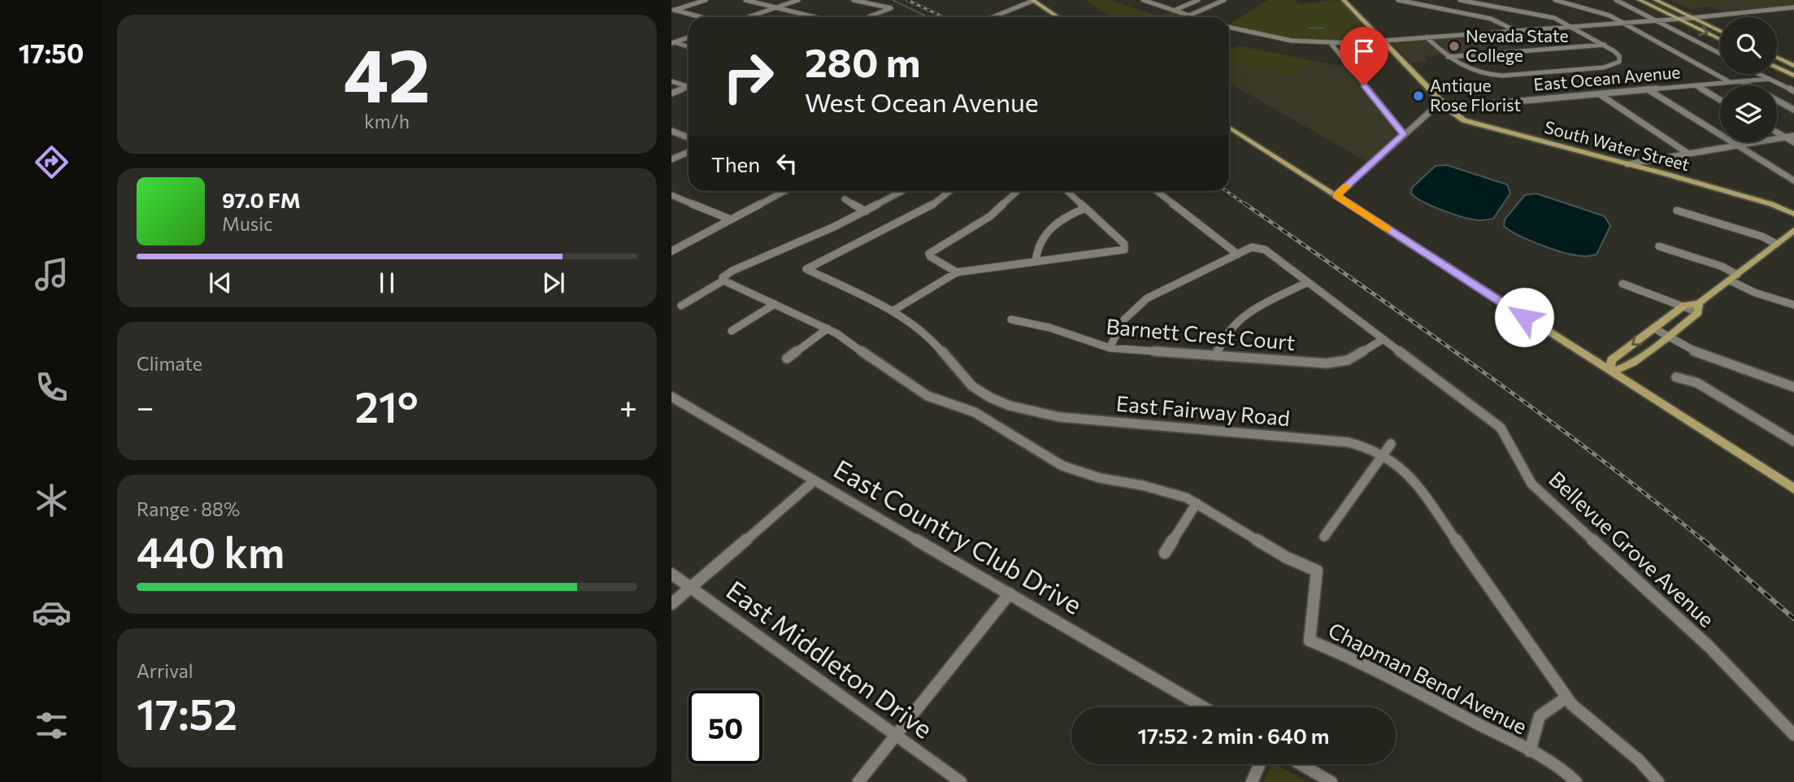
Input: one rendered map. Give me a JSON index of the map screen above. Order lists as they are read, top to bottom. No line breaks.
{"streets":{"main road":["South Water Street"],"street":["East Ocean Avenue","Barnett Crest Court","East Fairway Road","East Country Club Drive","Bellevue Grove Avenue","East Middleton Drive","Chapman Bend Avenue"]},"crossings":[["East Ocean Avenue","South Water Street"],["Barnett Crest Court","Bellevue Grove Avenue"]],"places":["Nevada State College","Antique Rose Florist"],"page":{"tabs":"17:50","tile":[["42","km/h"],"Climate",["Range · 88%","440 km"],["Arrival","17:52"]],"turn":["280 m","West Ocean Avenue"],"then":"Then","song":["97.0 FM","Music"],"heat":["−","21°","+"],"limit":"50","trip":"17:52 · 2 min · 640 m"}}
